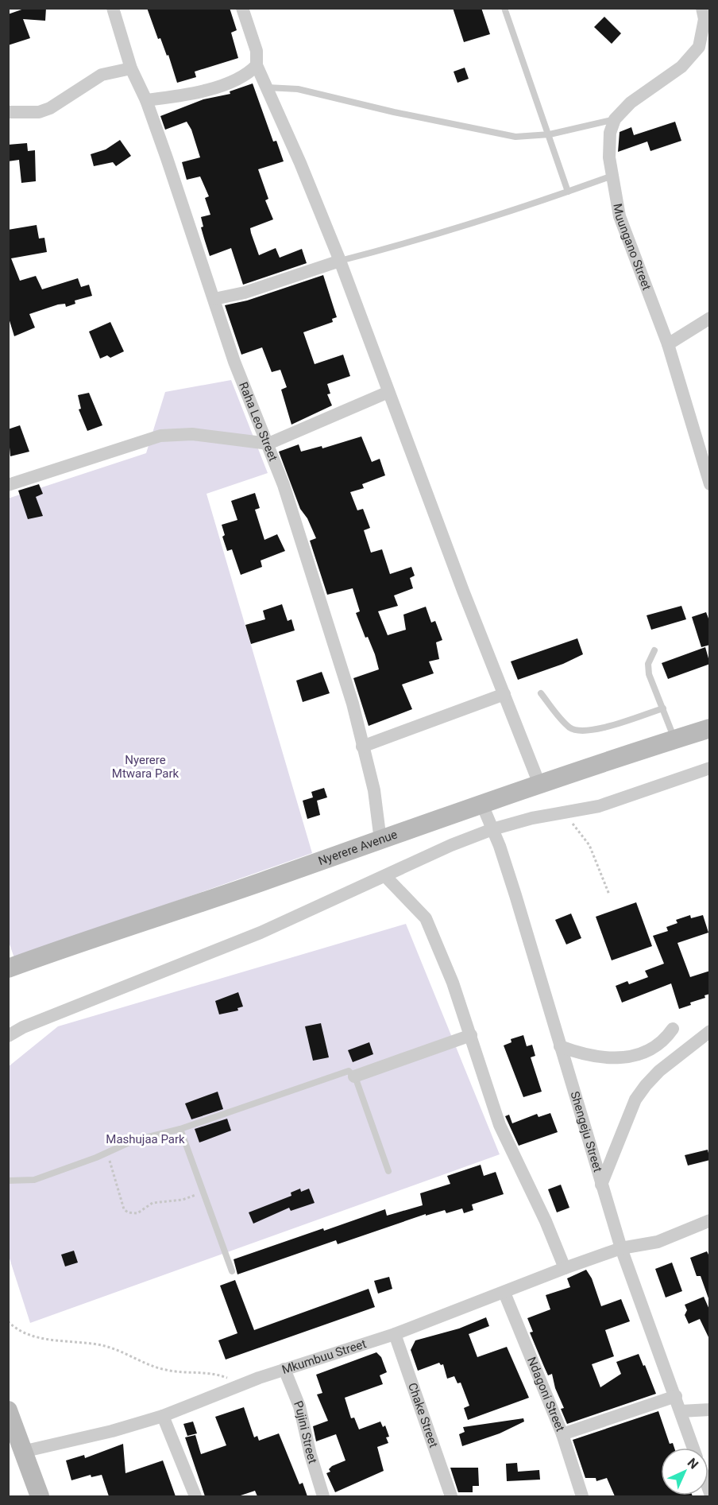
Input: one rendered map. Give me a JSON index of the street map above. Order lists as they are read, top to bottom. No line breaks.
{"streets":{"street":["Muungano Street","Raha Leo Street","Nyerere Avenue","Shengeju Street","Mkumbuu Street","Ndagoni Street","Chake Street","Pujini Street"]},"crossings":[["Raha Leo Street","Nyerere Avenue"],["Nyerere Avenue","Shengeju Street"],["Shengeju Street","Mkumbuu Street"],["Mkumbuu Street","Ndagoni Street"],["Mkumbuu Street","Chake Street"],["Mkumbuu Street","Pujini Street"]],"parks":["Nyerere Mtwara Park","Mashujaa Park"],"north":"top right"}
